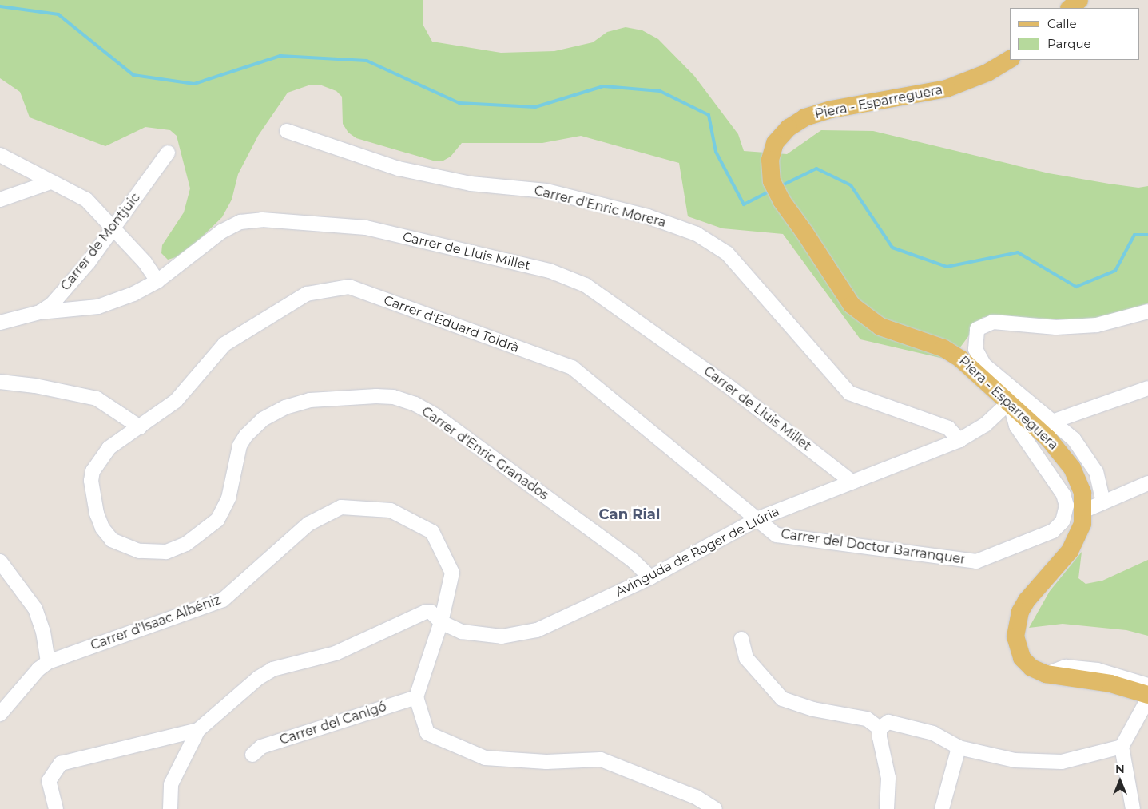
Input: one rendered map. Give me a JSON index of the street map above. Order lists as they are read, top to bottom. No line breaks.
{"streets":{"main road":["Piera - Esparreguera"],"street":["Carrer d'Enric Morera","Carrer de Montjuic","Carrer de Lluis Millet","Carrer d'Eduard Toldrà","Carrer d'Enric Granados","Carrer del Doctor Barranquer","Avinguda de Roger de Llúria","Carrer d'Isaac Albéniz","Carrer del Canigó"]},"crossings":[["Piera - Esparreguera","Carrer del Doctor Barranquer"],["Piera - Esparreguera","Avinguda de Roger de Llúria"],["Carrer d'Enric Morera","Avinguda de Roger de Llúria"],["Carrer de Montjuic","Carrer de Lluis Millet"],["Carrer de Lluis Millet","Avinguda de Roger de Llúria"],["Carrer d'Eduard Toldrà","Carrer d'Enric Granados"],["Carrer d'Eduard Toldrà","Carrer del Doctor Barranquer"],["Carrer d'Eduard Toldrà","Avinguda de Roger de Llúria"],["Carrer d'Enric Granados","Avinguda de Roger de Llúria"],["Carrer del Doctor Barranquer","Avinguda de Roger de Llúria"],["Avinguda de Roger de Llúria","Carrer d'Isaac Albéniz"],["Carrer d'Isaac Albéniz","Carrer del Canigó"]],"districts":["Can Rial"],"legend":["Calle","Parque"],"north":"top"}
